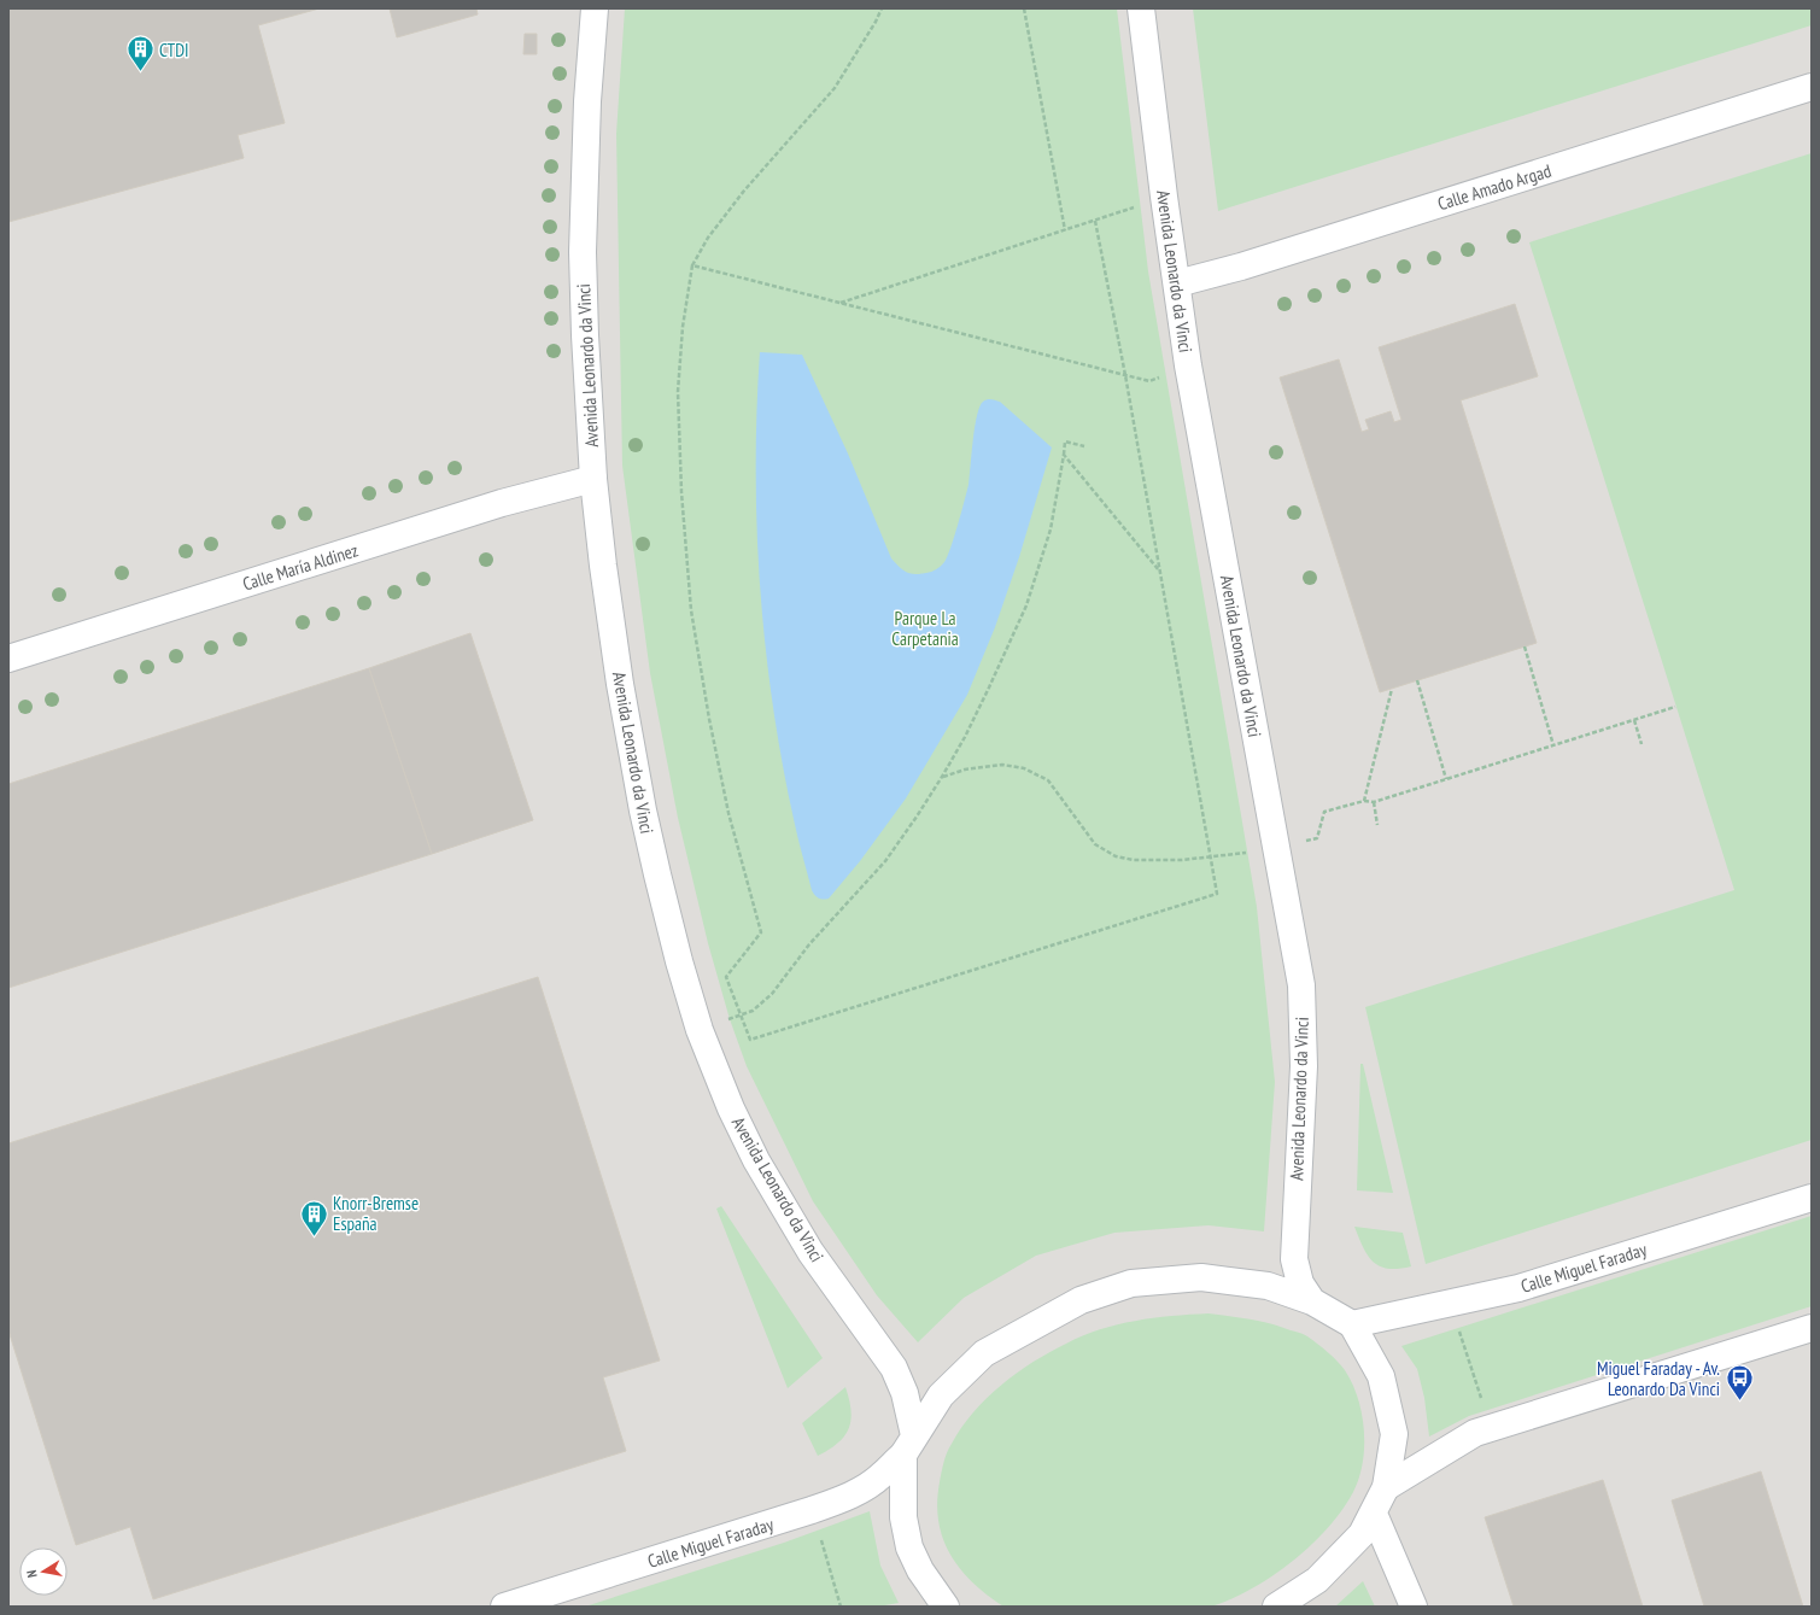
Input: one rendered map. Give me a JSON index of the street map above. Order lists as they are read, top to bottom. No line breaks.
{"streets":{"street":["Calle Amado Argad","Avenida Leonardo da Vinci","Calle María Aldinez","Calle Miguel Faraday"]},"crossings":[["Calle Amado Argad","Avenida Leonardo da Vinci"],["Avenida Leonardo da Vinci","Calle María Aldinez"],["Avenida Leonardo da Vinci","Calle Miguel Faraday"]],"parks":["Parque La Carpetania"],"places":{"building":["CTDI","Knorr-Bremse España"],"bus stop":["Miguel Faraday - Av. Leonardo Da Vinci"]},"north":"left"}
